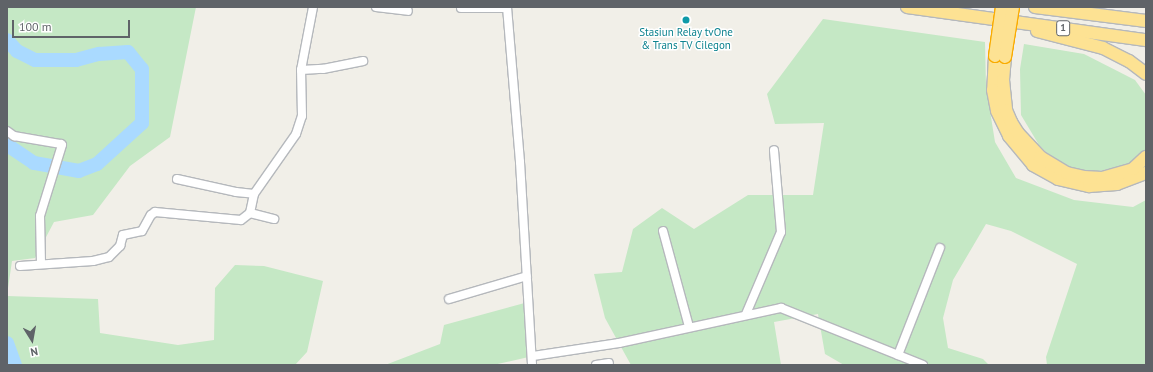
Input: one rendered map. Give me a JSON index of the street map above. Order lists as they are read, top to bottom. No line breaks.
{"streets":{"highway":["1"]},"places":["Stasiun Relay tvOne & Trans TV Cilegon"],"scale_bar":"100 m","north":"bottom"}
